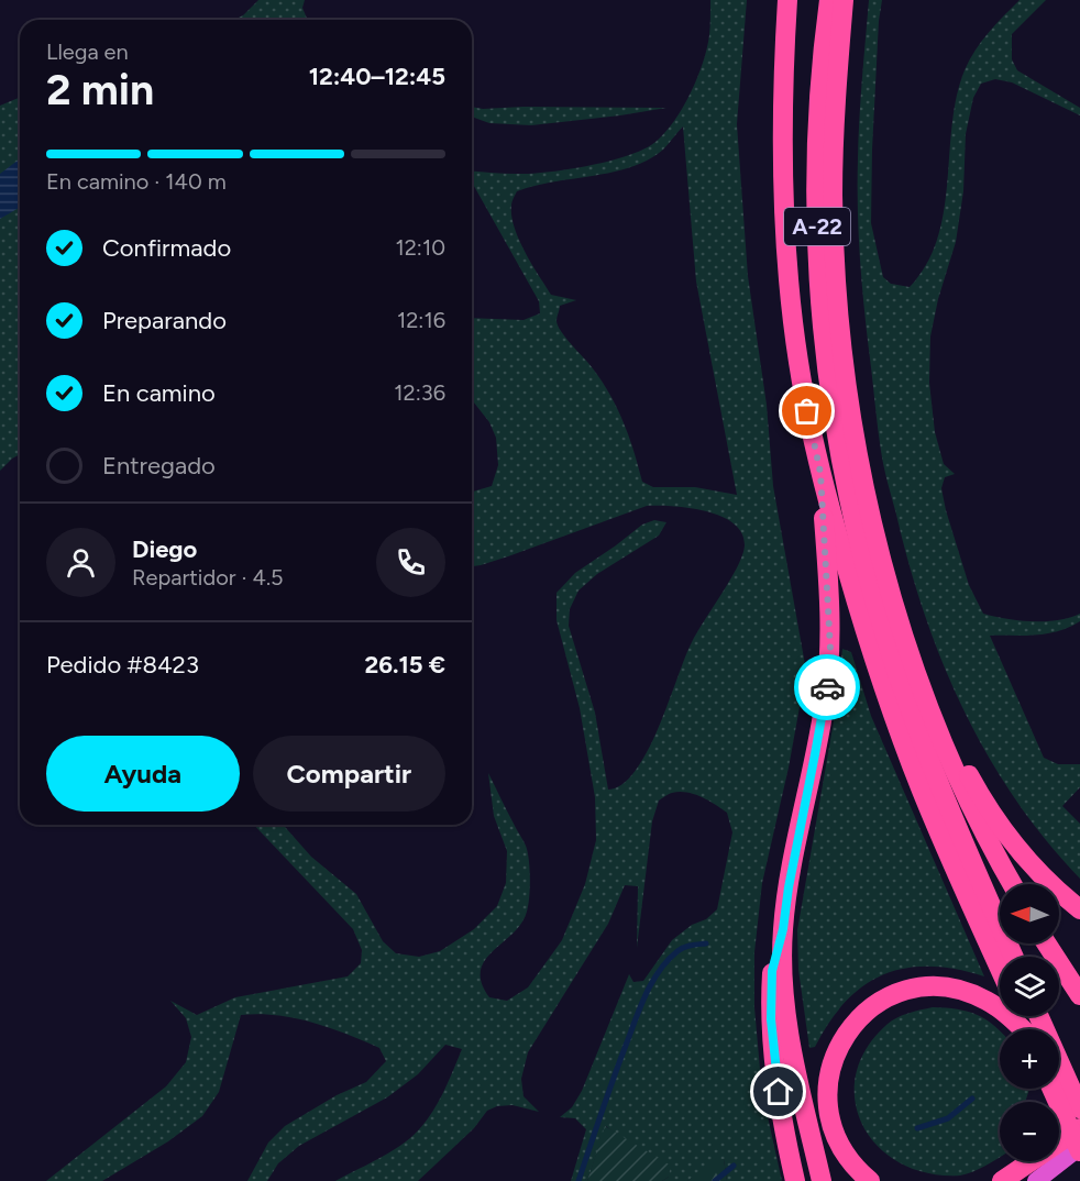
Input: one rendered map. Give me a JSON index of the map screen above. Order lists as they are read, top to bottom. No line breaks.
{"streets":{"highway":["A-22"]},"north":"left","page":{"heading":["2 min","Llega en","12:40–12:45"],"panel":["Diego","Repartidor · 4.5","Pedido #8423","26.15 €"],"bar":"En camino · 140 m","list":[["Confirmado","12:10"],["Preparando","12:16"],["En camino","12:36"],"Entregado"],"buttons":["Ayuda","Compartir"],"map_buttons":["+","−"]}}
